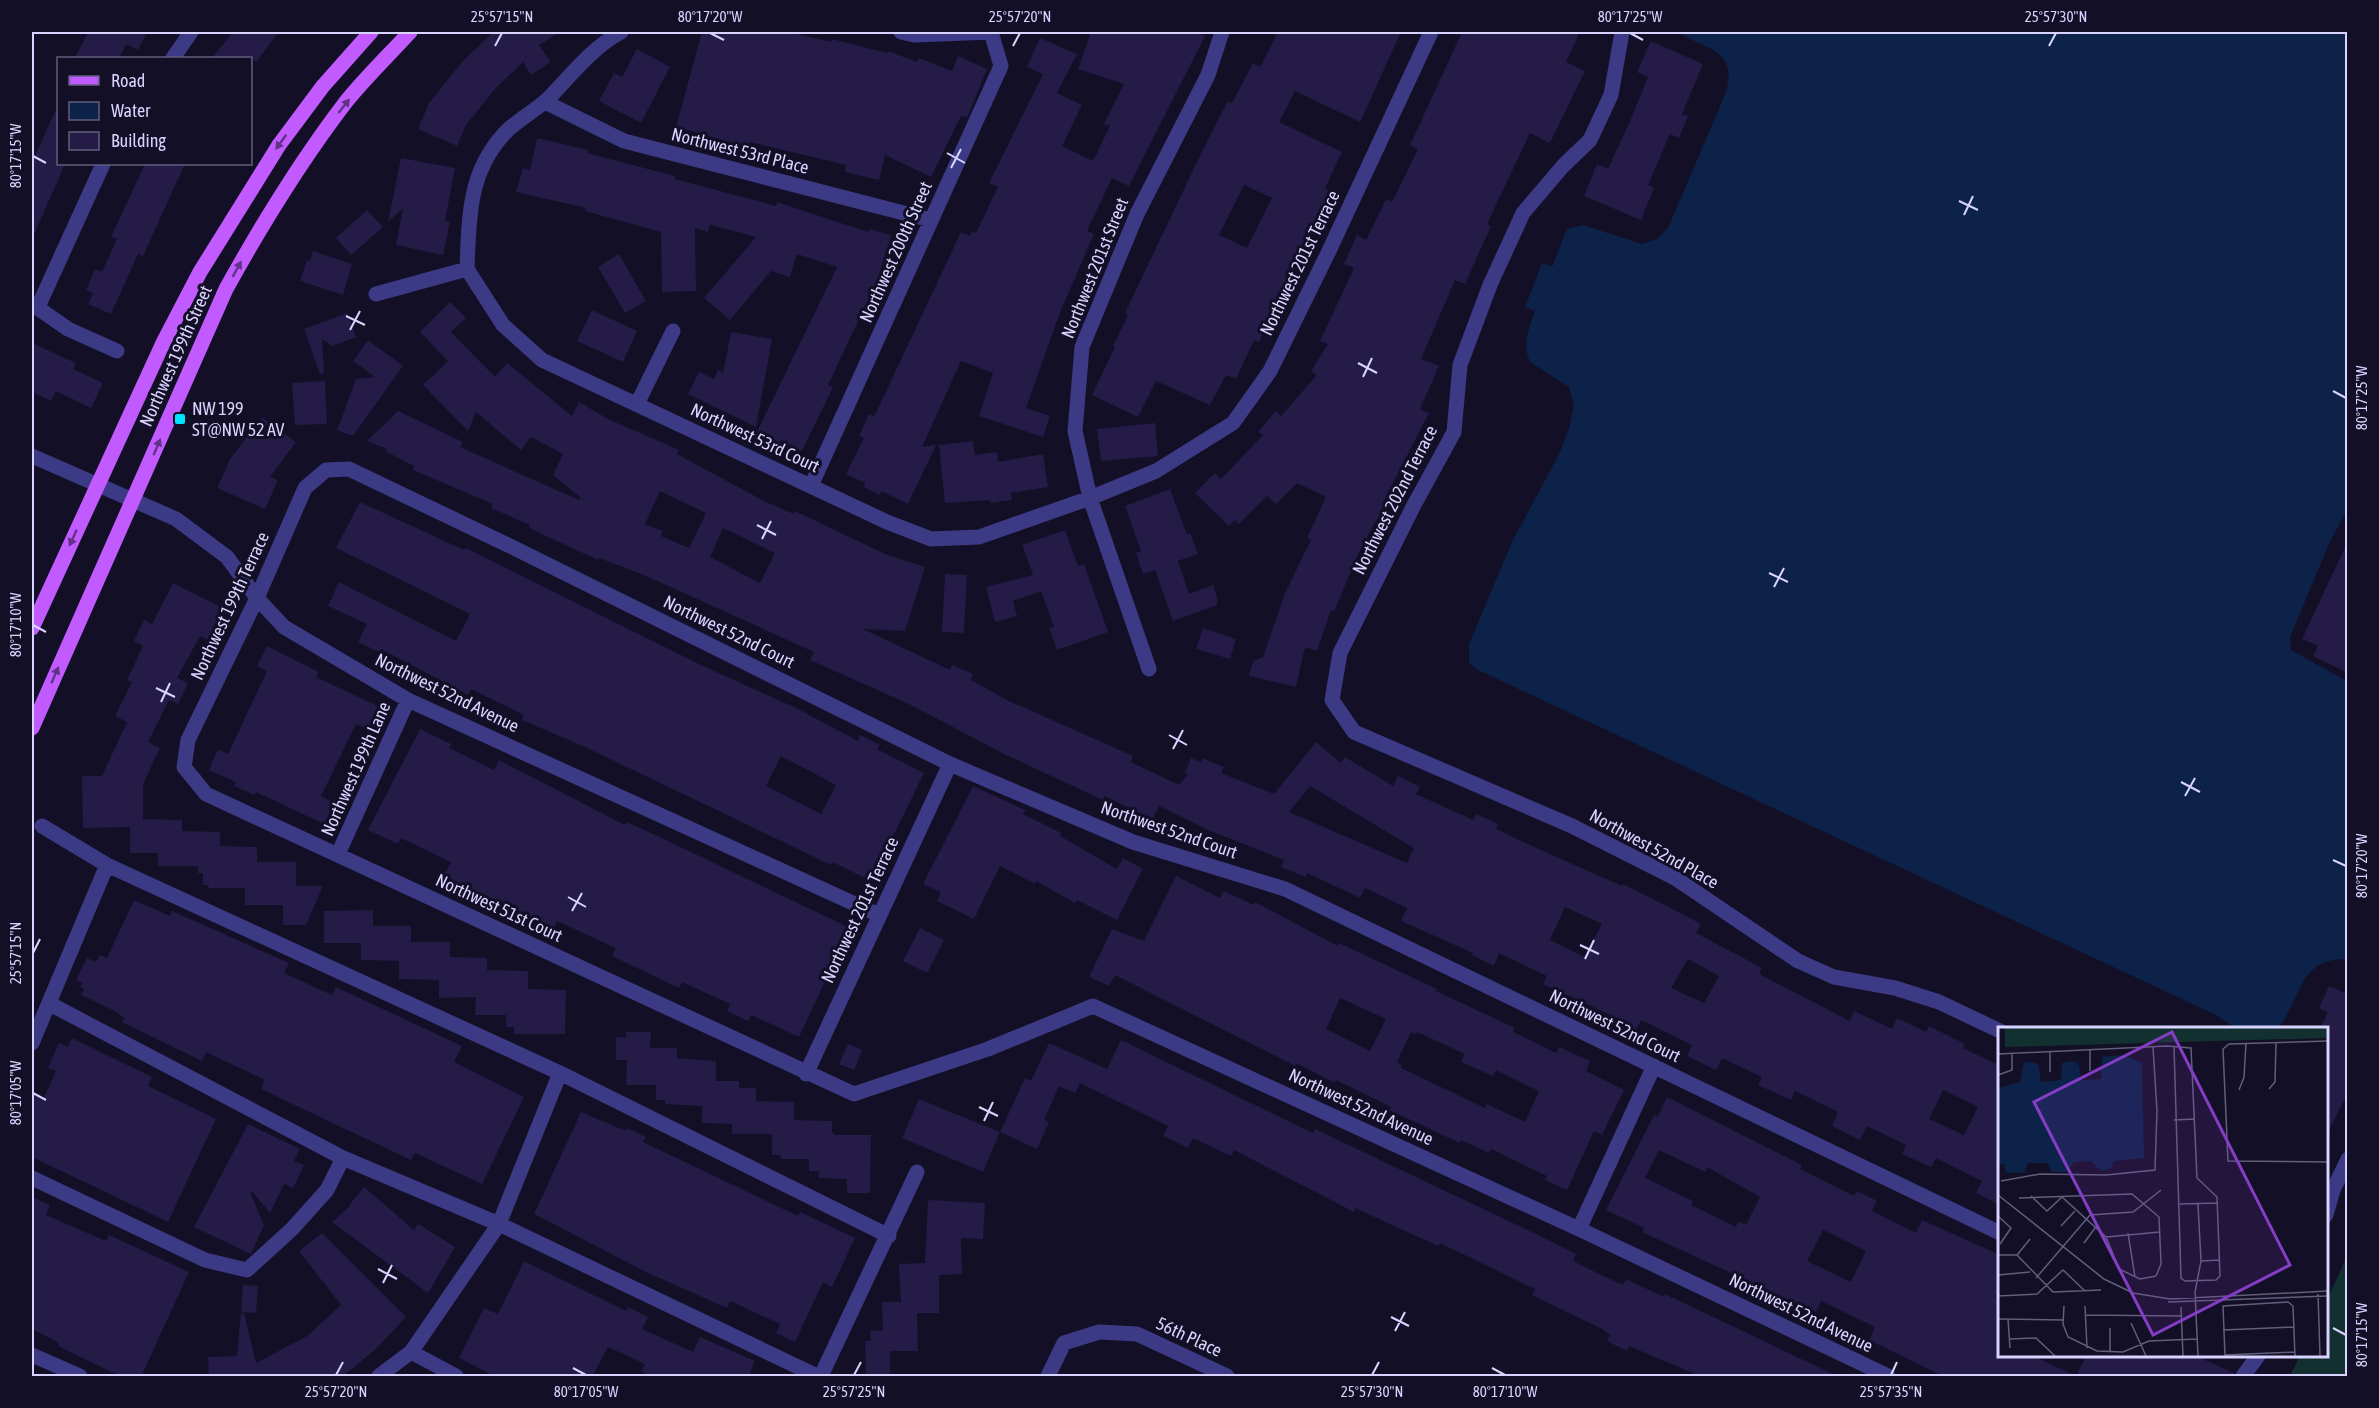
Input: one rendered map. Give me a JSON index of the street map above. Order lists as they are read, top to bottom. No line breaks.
{"streets":{"main road":["Northwest 199th Street"],"street":["Northwest 53rd Place","Northwest 200th Street","Northwest 201st Terrace","Northwest 201st Street","Northwest 53rd Court","Northwest 202nd Terrace","Northwest 199th Terrace","Northwest 52nd Court","Northwest 52nd Avenue","Northwest 199th Lane","Northwest 52nd Place","Northwest 51st Court","56th Place"]},"crossings":[["Northwest 53rd Place","Northwest 200th Street"],["Northwest 200th Street","Northwest 53rd Court"],["Northwest 201st Terrace","Northwest 53rd Court"],["Northwest 201st Terrace","Northwest 52nd Court"],["Northwest 201st Terrace","Northwest 52nd Avenue"],["Northwest 201st Terrace","Northwest 51st Court"],["Northwest 201st Street","Northwest 53rd Court"],["Northwest 199th Street","Northwest 52nd Avenue"],["Northwest 202nd Terrace","Northwest 52nd Place"],["Northwest 199th Terrace","Northwest 52nd Court"],["Northwest 199th Terrace","Northwest 52nd Avenue"],["Northwest 199th Terrace","Northwest 51st Court"],["Northwest 52nd Avenue","Northwest 199th Lane"],["Northwest 52nd Avenue","Northwest 51st Court"],["Northwest 199th Lane","Northwest 51st Court"]],"places":{"transit":["NW 199 ST@NW 52 AV"]},"legend":["Road","Water","Building"],"coordinates":["25°57'15\"N","80°17'20\"W","25°57'20\"N","80°17'25\"W","25°57'30\"N","80°17'15\"W","80°17'10\"W","80°17'05\"W","25°57'25\"N","25°57'35\"N"]}
